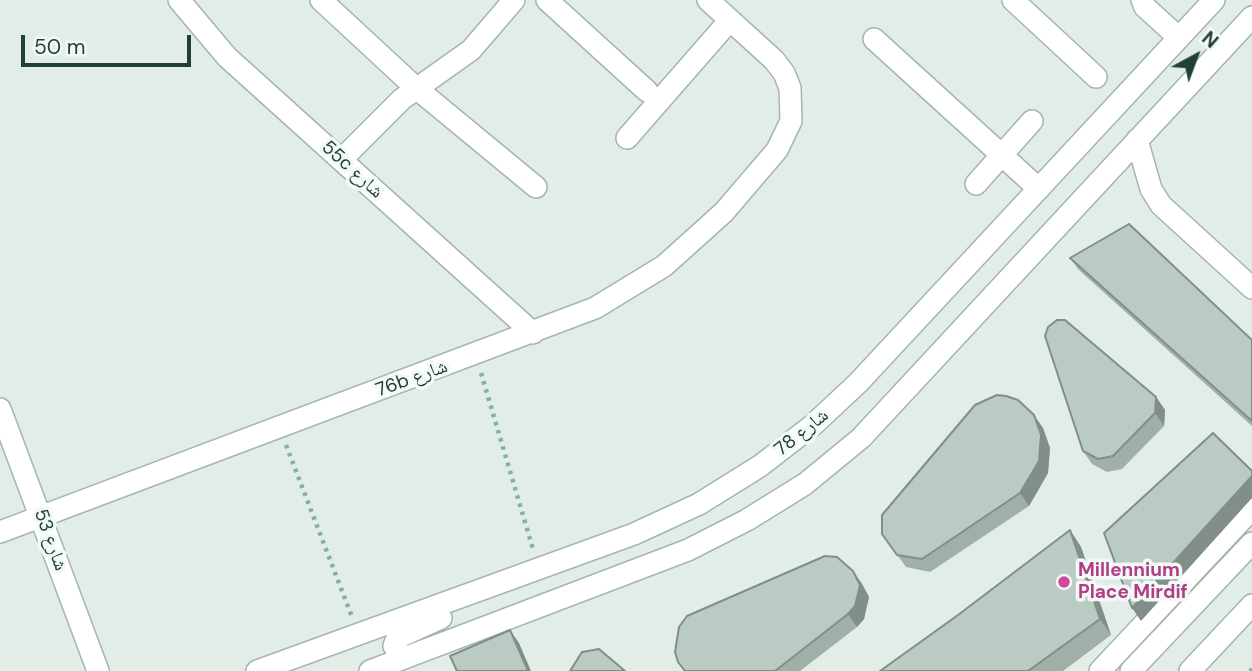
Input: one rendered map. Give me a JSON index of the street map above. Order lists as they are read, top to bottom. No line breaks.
{"streets":{"street":["55c شارع","76b شارع","شارع 78","شارع 53"]},"crossings":[["55c شارع","76b شارع"],["76b شارع","شارع 53"]],"places":["Millennium Place Mirdif"],"scale_bar":"50 m","north":"top right"}
